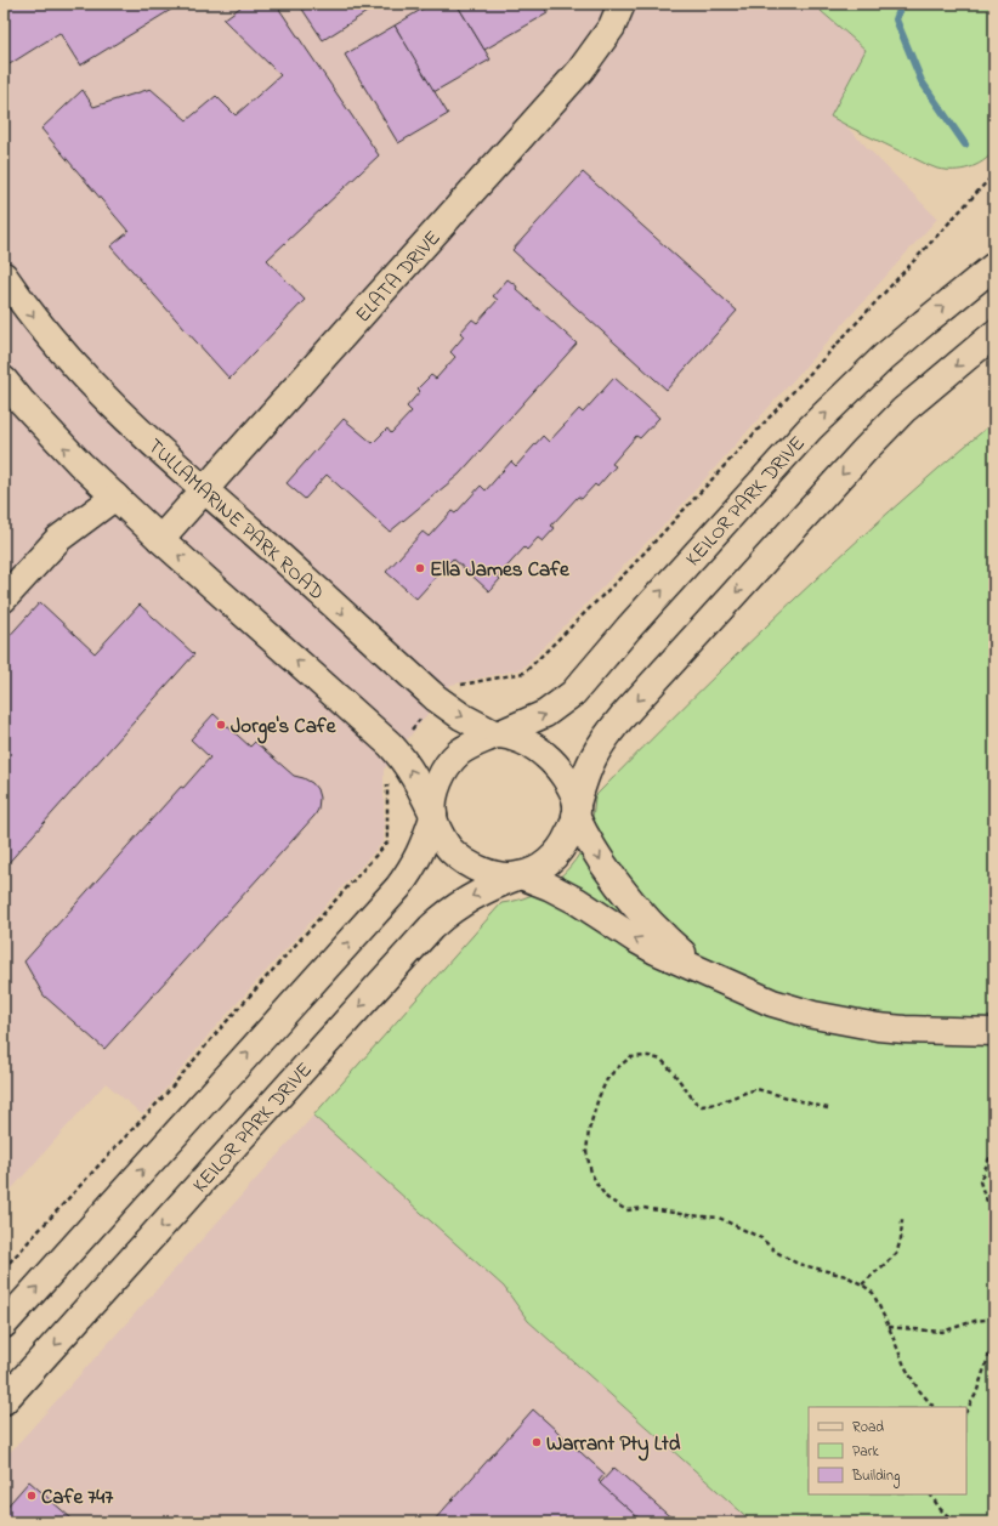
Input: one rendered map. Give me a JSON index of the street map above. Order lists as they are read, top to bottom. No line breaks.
{"streets":{"main road":["ELATA DRIVE","KEILOR PARK DRIVE","TULLAMARINE PARK ROAD"]},"crossings":[["ELATA DRIVE","TULLAMARINE PARK ROAD"],["KEILOR PARK DRIVE","TULLAMARINE PARK ROAD"]],"places":["Ella James Cafe","Jorge's Cafe","Warrant Pty Ltd","Cafe 747"],"legend":["Road","Park","Building"]}
